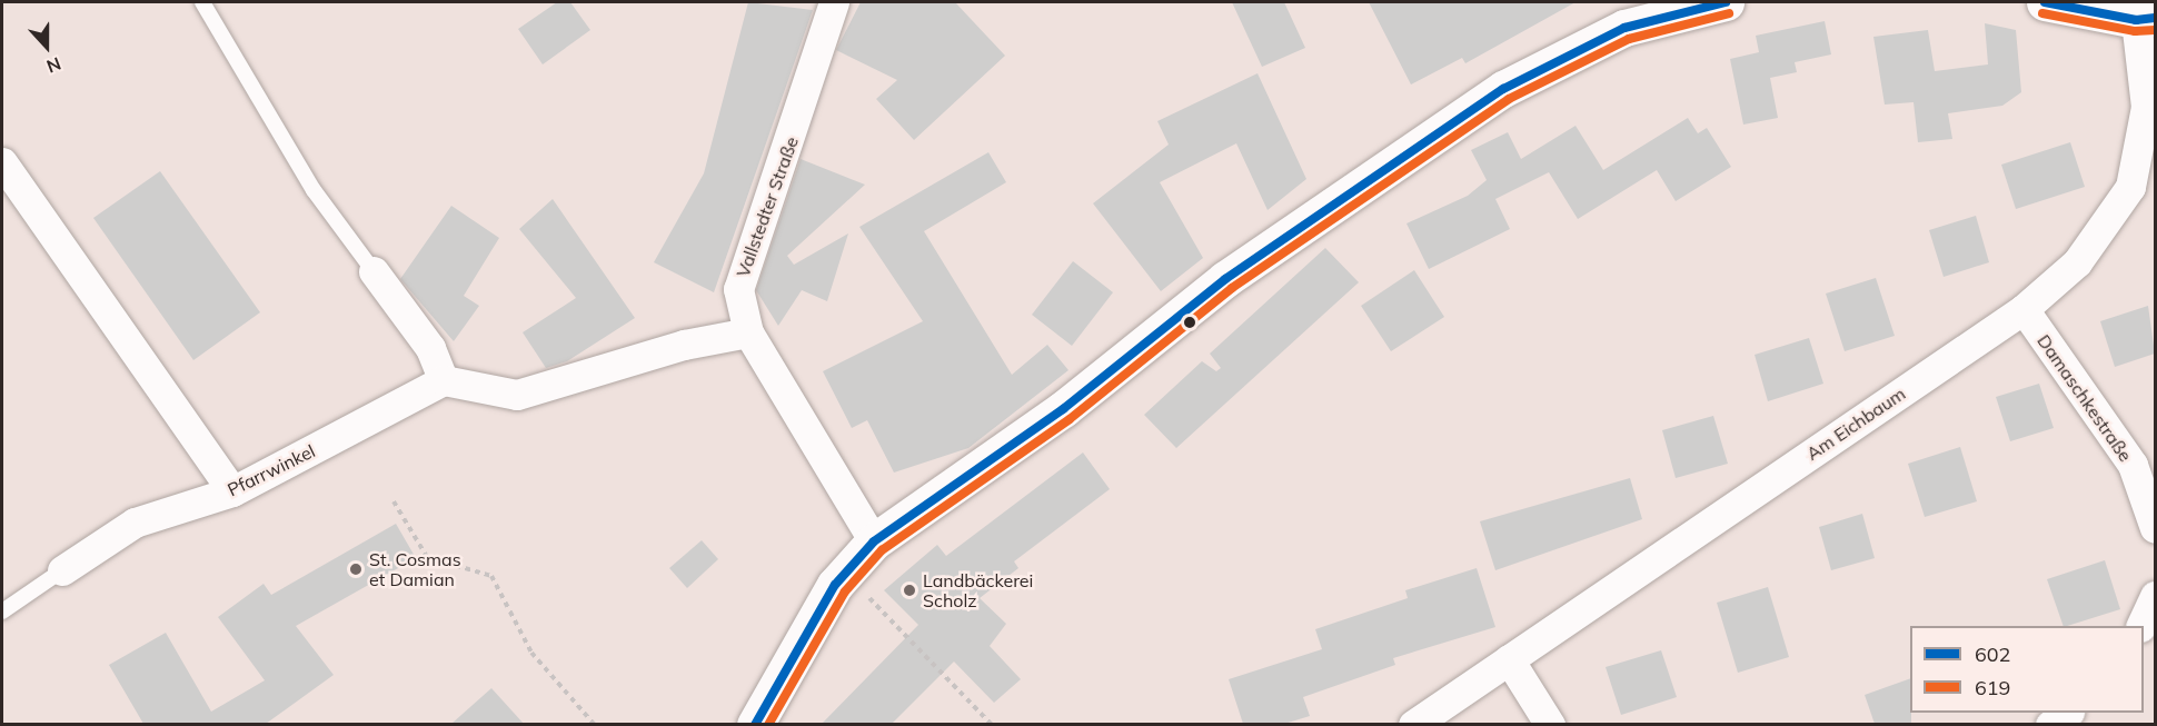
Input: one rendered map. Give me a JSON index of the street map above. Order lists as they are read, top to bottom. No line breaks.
{"streets":{"street":["Vallstedter Straße","Damaschkestraße","Am Eichbaum","Pfarrwinkel"]},"crossings":[["Damaschkestraße","Am Eichbaum"]],"places":["St. Cosmas et Damian","Landbäckerei Scholz"],"lines":["transit line 602","transit line 619"],"legend":["602","619"],"north":"bottom"}
